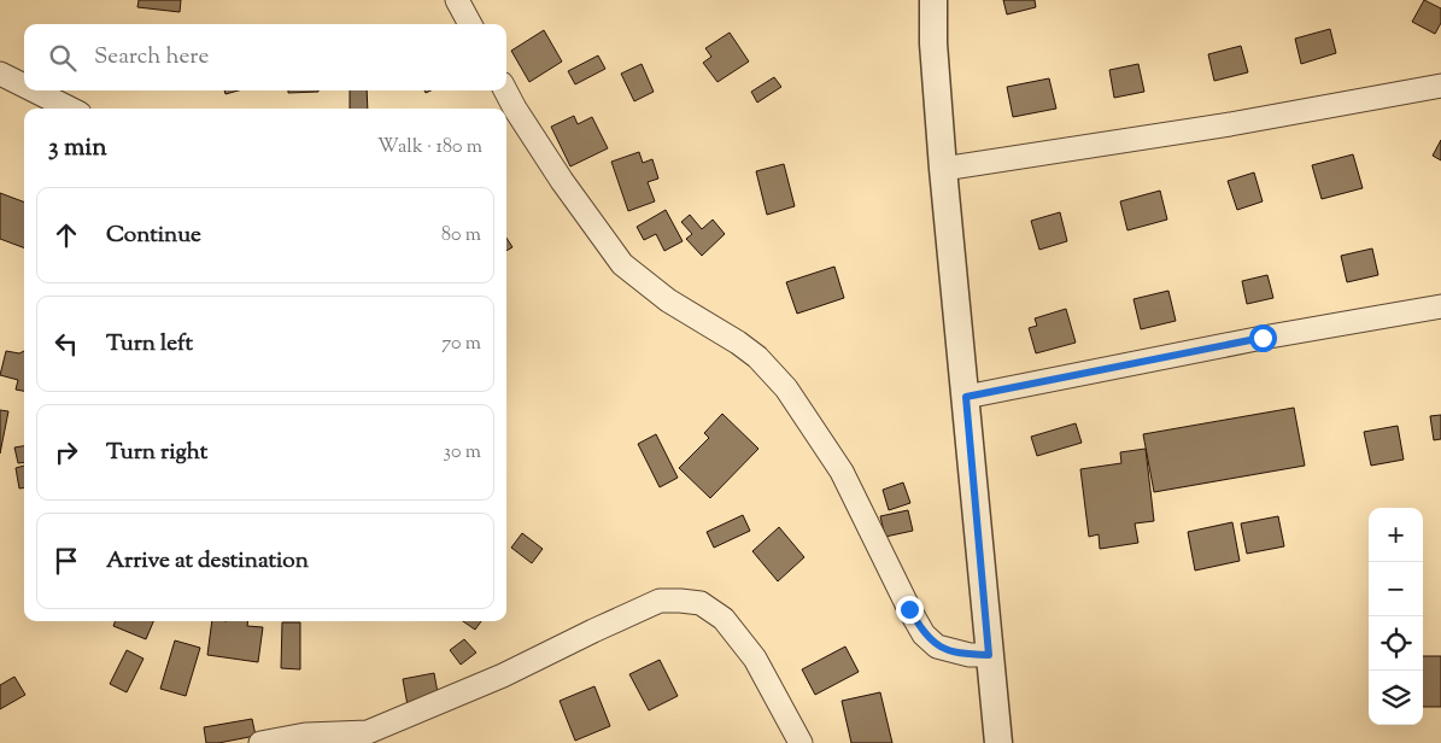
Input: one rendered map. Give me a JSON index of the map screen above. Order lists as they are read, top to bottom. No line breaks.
{"page":{"search":"Search here","heading":["3 min","Walk · 180 m"],"list":[["Continue","80 m"],["Turn left","70 m"],["Turn right","30 m"],"Arrive at destination"],"map_buttons":["+","−"]}}
